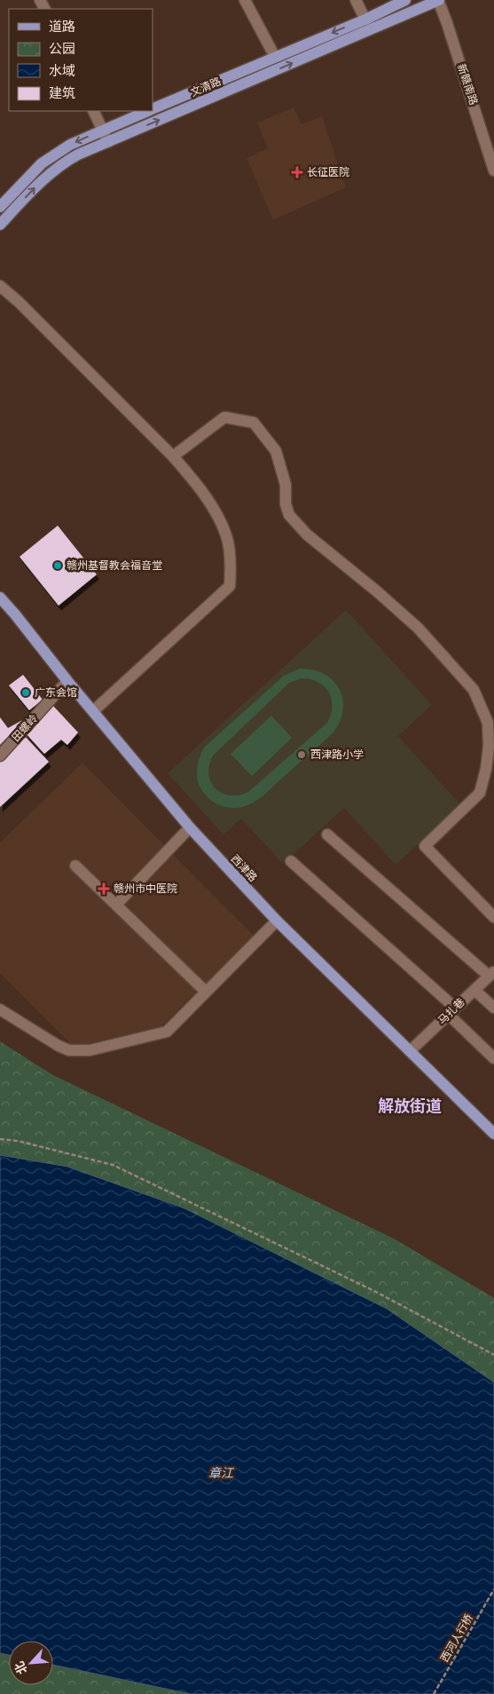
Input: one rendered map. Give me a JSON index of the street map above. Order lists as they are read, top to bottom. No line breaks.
{"streets":{"main road":["文清路","西津路"],"street":["新赣南路","田螺岭","马扎巷"],"path":["西河人行桥"]},"crossings":[["新赣南路","文清路"],["田螺岭","西津路"],["西津路","马扎巷"]],"districts":["解放街道"],"water":["章江"],"places":{"health":["长征医院","赣州市中医院"],"other":["赣州基督教会福音堂","广东会馆","西津路小学"]},"legend":["道路","公园","水域","建筑"],"north":"bottom left"}
